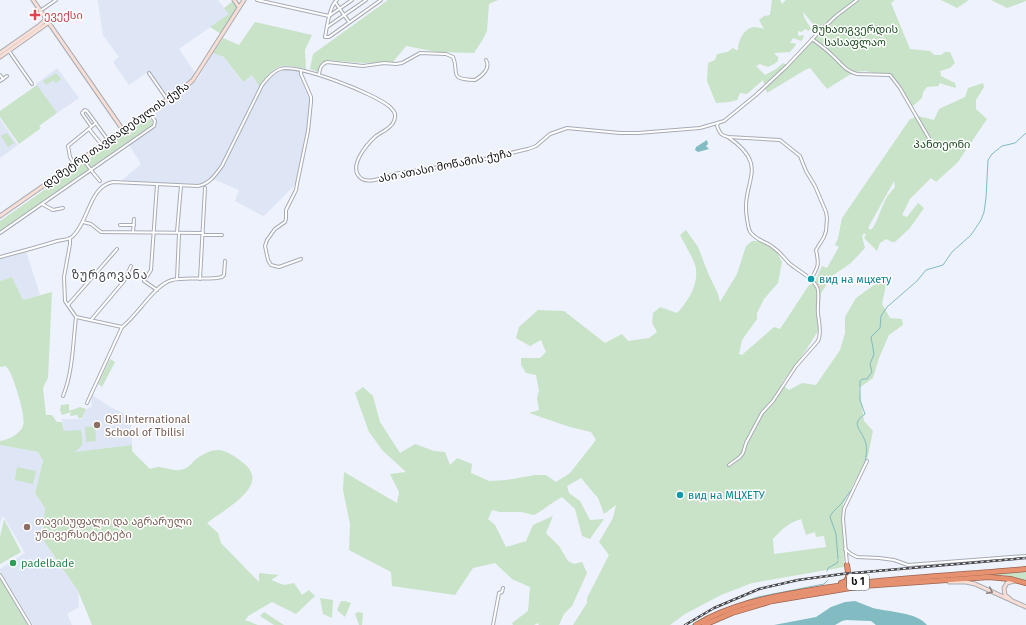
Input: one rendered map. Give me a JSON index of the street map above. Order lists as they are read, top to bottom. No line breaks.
{"streets":{"highway":["ს 1"],"main road":["დემეტრე თავდადებულის ქუჩა"],"street":["ასი ათასი მოწამის ქუჩა"]},"districts":["ზურგოვანა"],"parks":["მუხათგვერდის სასაფლაო","პანთეონი"],"places":{"health":["ევექსი"],"other":["вид на мцхету","QSI International School of Tbilisi","вид на МЦХЕТУ","თავისუფალი და აგრარული უნივერსიტეტები","padelbade"]}}
